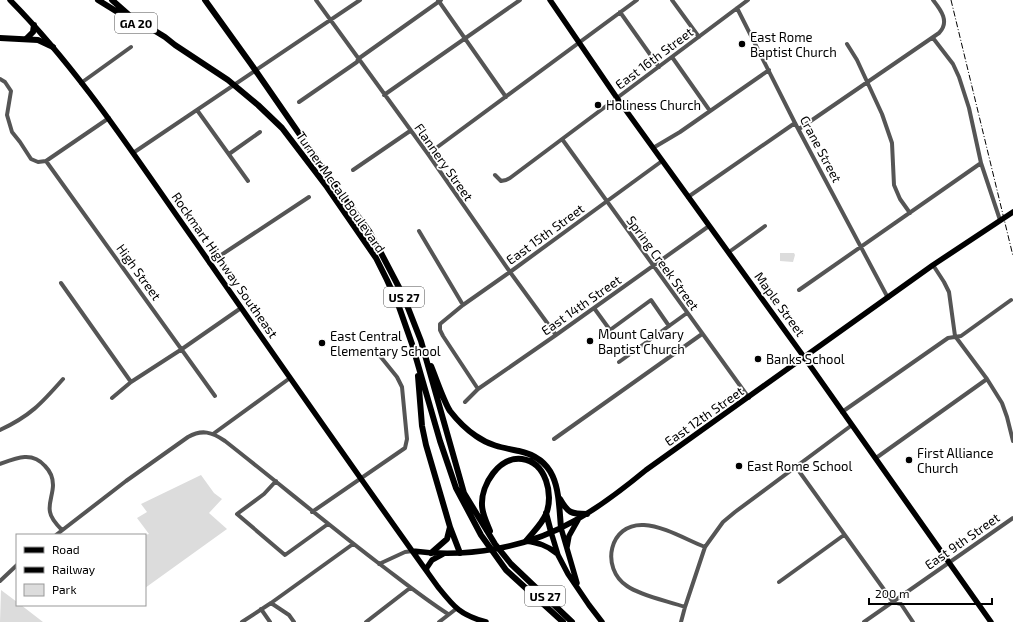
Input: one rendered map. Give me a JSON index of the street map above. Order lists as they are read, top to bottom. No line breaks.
{"streets":{"highway":["GA 20","Turner McCall Boulevard","US 27"],"main road":["Rockmart Highway Southeast","Maple Street","East 12th Street"],"street":["East 16th Street","Crane Street","Flannery Street","East 15th Street","Spring Creek Street","High Street","East 14th Street","East 9th Street"]},"crossings":[["GA 20","Turner McCall Boulevard"],["East 16th Street","Crane Street"],["East 16th Street","Spring Creek Street"],["East 16th Street","Maple Street"],["Crane Street","East 12th Street"],["Flannery Street","East 15th Street"],["Flannery Street","East 14th Street"],["East 15th Street","Spring Creek Street"],["East 15th Street","Maple Street"],["East 15th Street","East 14th Street"],["Spring Creek Street","East 14th Street"],["Spring Creek Street","East 12th Street"],["Rockmart Highway Southeast","East 12th Street"],["Maple Street","East 14th Street"],["Maple Street","East 12th Street"],["Maple Street","East 9th Street"]],"places":["East Rome Baptist Church","Holiness Church","Mount Calvary Baptist Church","East Central Elementary School","Banks School","First Alliance Church","East Rome School"],"legend":["Road","Railway","Park"],"scale_bar":"200 m"}
